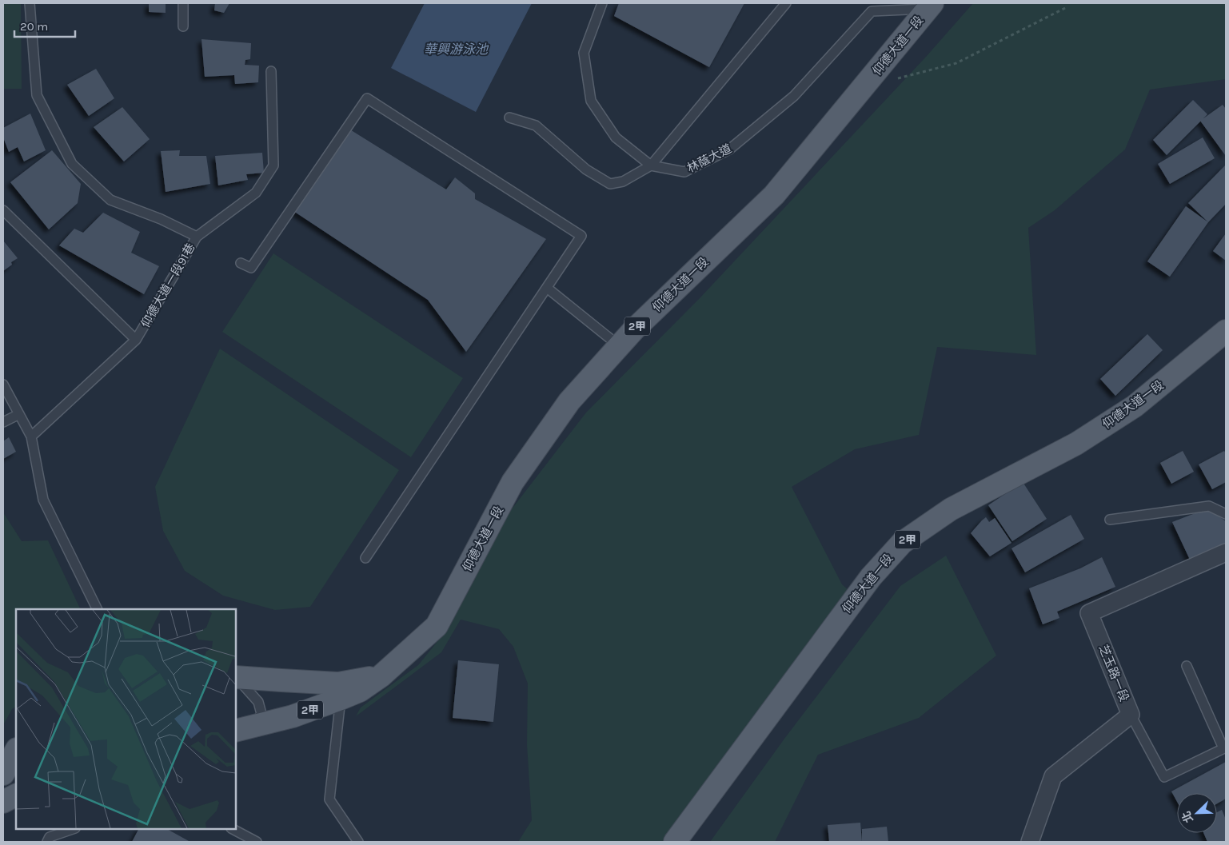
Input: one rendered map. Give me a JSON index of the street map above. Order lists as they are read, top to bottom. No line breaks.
{"streets":{"main road":["仰德大道一段","2甲"],"street":["芝玉路一段"],"lane":["林蔭大道","仰德大道一段91巷"]},"crossings":[["仰德大道一段","林蔭大道"]],"water":["華興游泳池"],"scale_bar":"20 m","north":"bottom left"}
